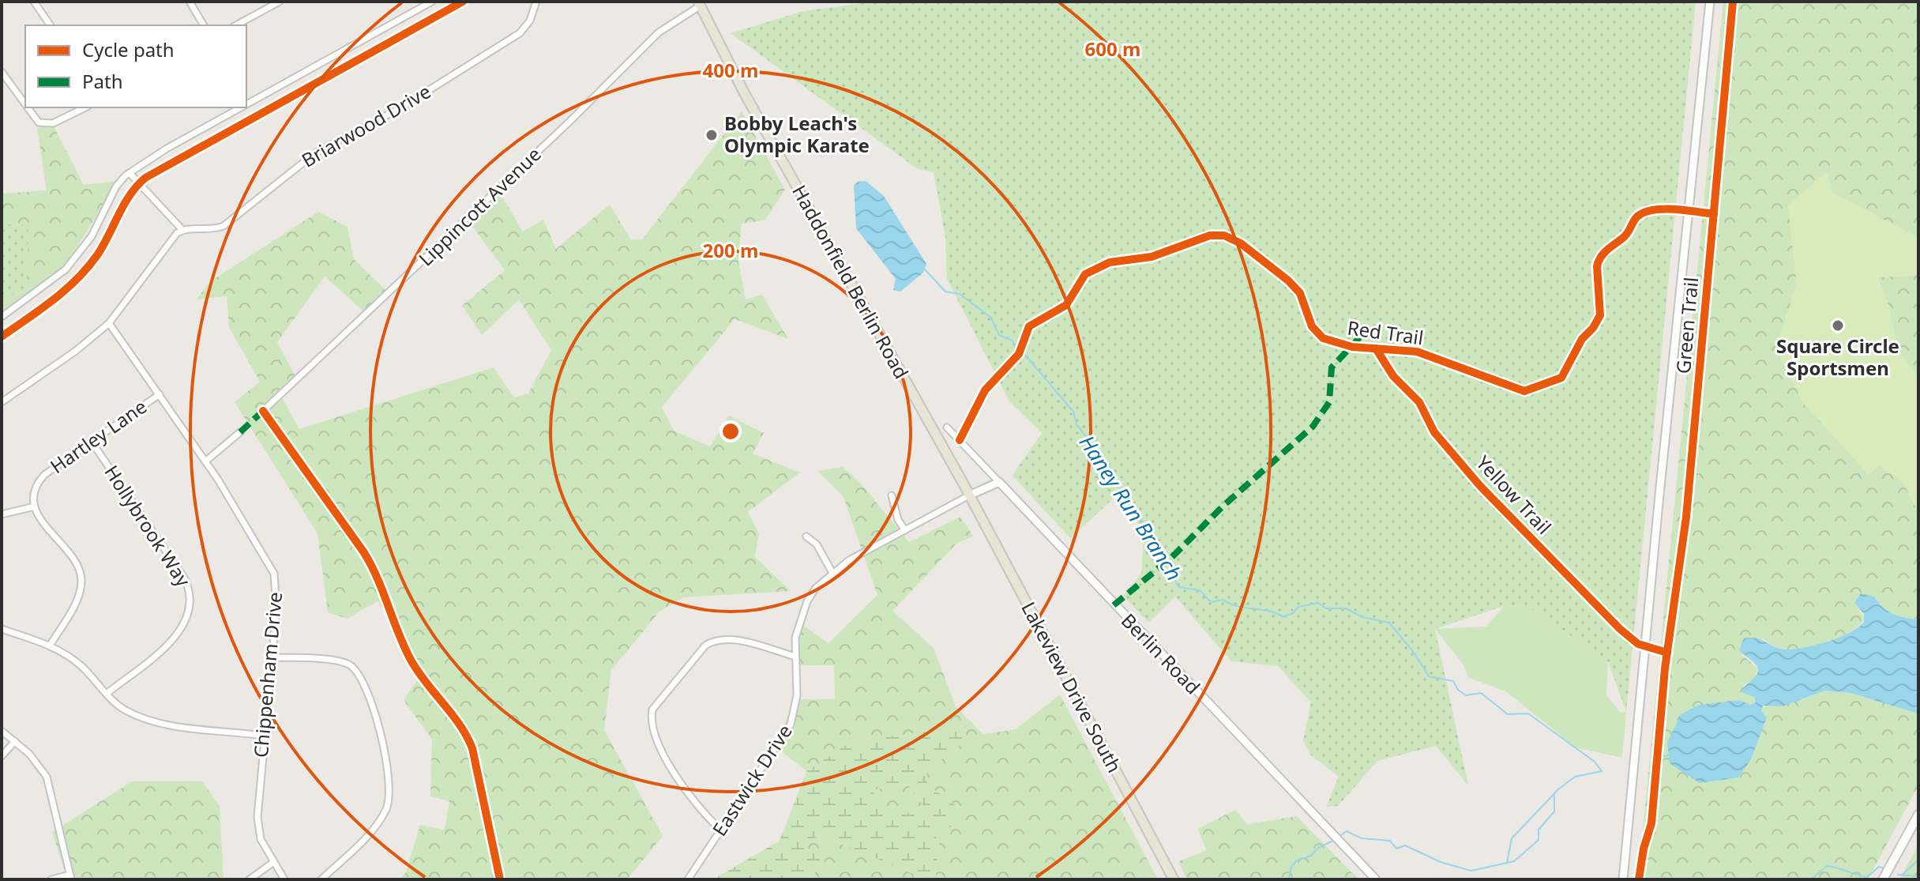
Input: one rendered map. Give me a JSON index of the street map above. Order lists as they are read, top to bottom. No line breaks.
{"streets":{"main road":["Haddonfield Berlin Road","Lakeview Drive South"],"street":["Briarwood Drive","Lippincott Avenue","Hartley Lane","Hollybrook Way","Berlin Road","Chippenham Drive","Eastwick Drive"],"cycle path":["Green Trail","Red Trail"]},"crossings":[["Lippincott Avenue","Haddonfield Berlin Road"],["Haddonfield Berlin Road","Lakeview Drive South"],["Haddonfield Berlin Road","Eastwick Drive"],["Hartley Lane","Hollybrook Way"],["Hartley Lane","Chippenham Drive"],["Berlin Road","Eastwick Drive"],["Lakeview Drive South","Eastwick Drive"]],"water":["Haney Run Branch"],"places":["Bobby Leach's Olympic Karate","Square Circle Sportsmen"],"legend":["Cycle path","Path"],"rings":["600 m","400 m","200 m"]}
